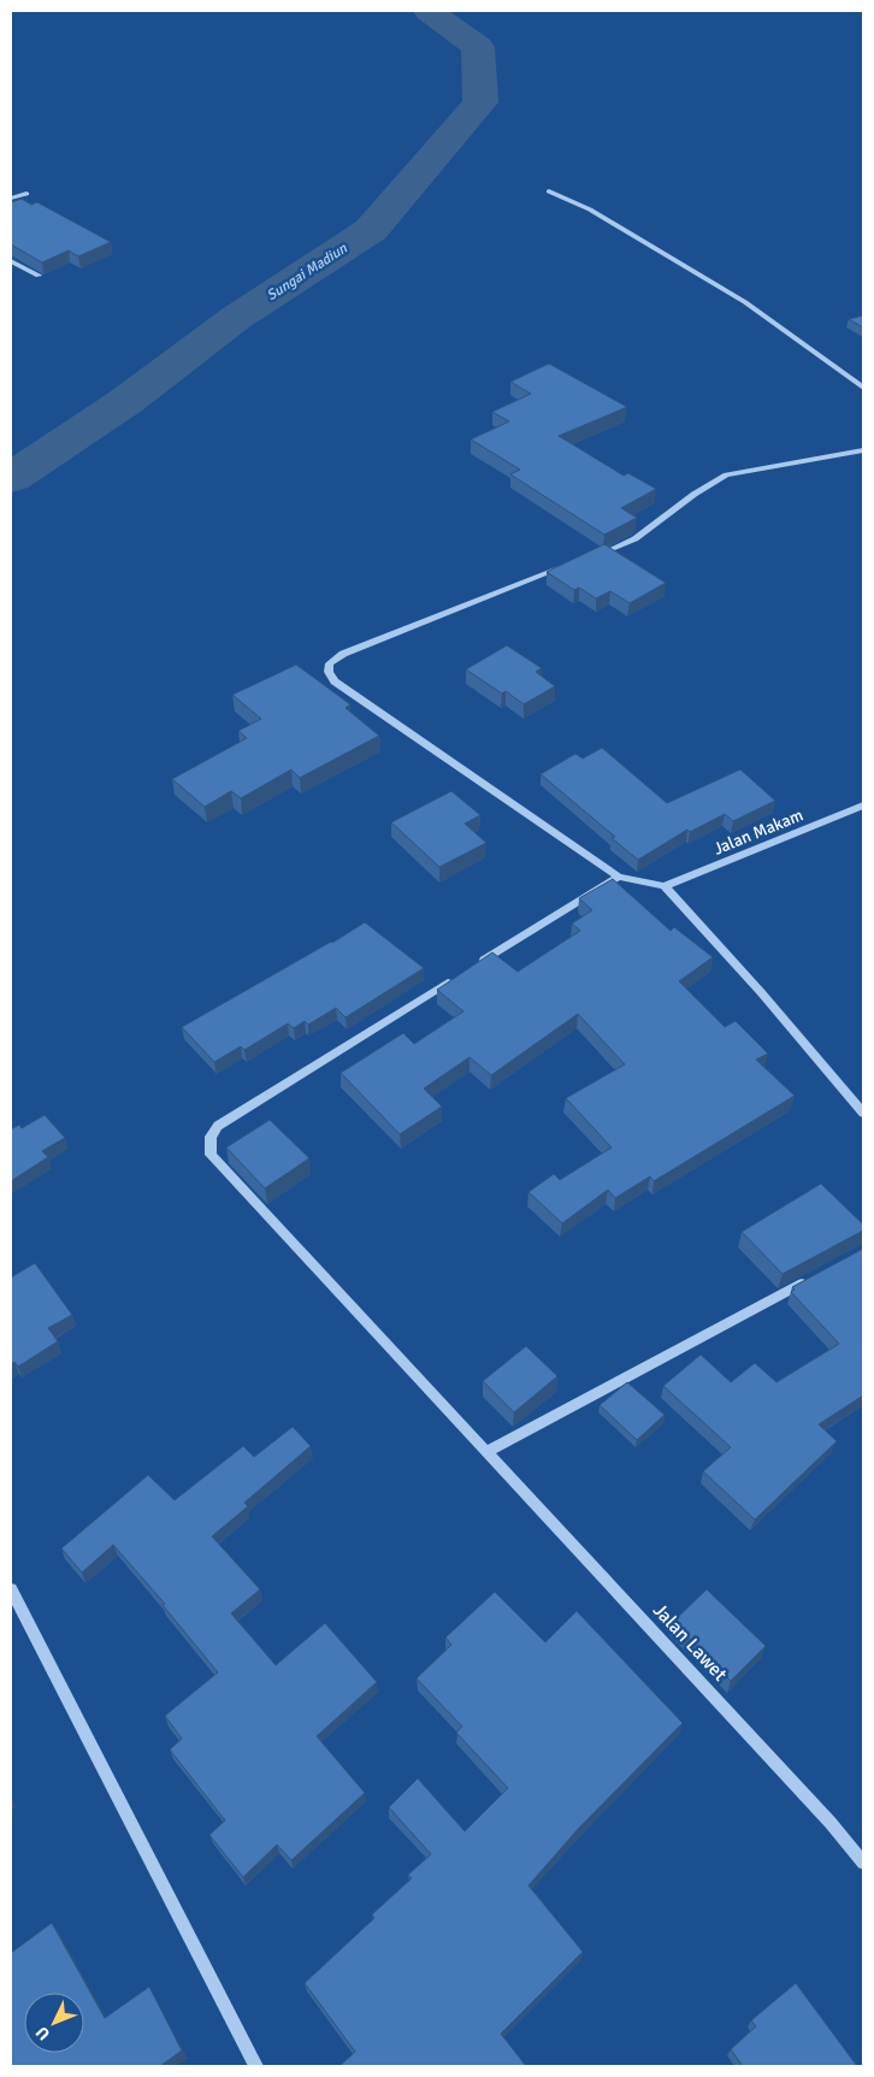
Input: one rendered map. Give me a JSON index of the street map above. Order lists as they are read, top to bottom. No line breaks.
{"streets":{"street":["Jalan Makam","Jalan Lawet"]},"water":["Sungai Madiun"],"north":"bottom left"}
